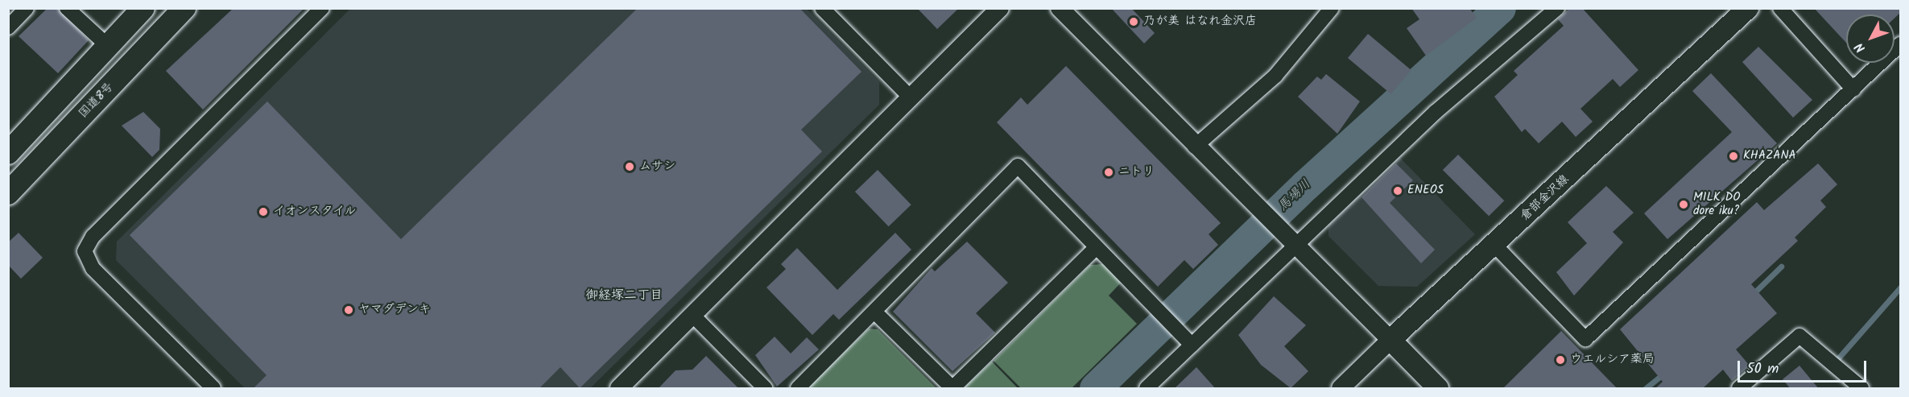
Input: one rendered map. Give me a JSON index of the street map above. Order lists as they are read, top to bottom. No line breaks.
{"streets":{"highway":["国道8号"],"main road":["倉部金沢線"]},"districts":["御経塚二丁目"],"water":["馬場川"],"places":["乃が美 はなれ金沢店","KHAZANA","ムサシ","ニトリ","ENEOS","MILK DO dore iku?","イオンスタイル","ヤマダデンキ","ウエルシア薬局"],"scale_bar":"50 m","north":"bottom left"}
